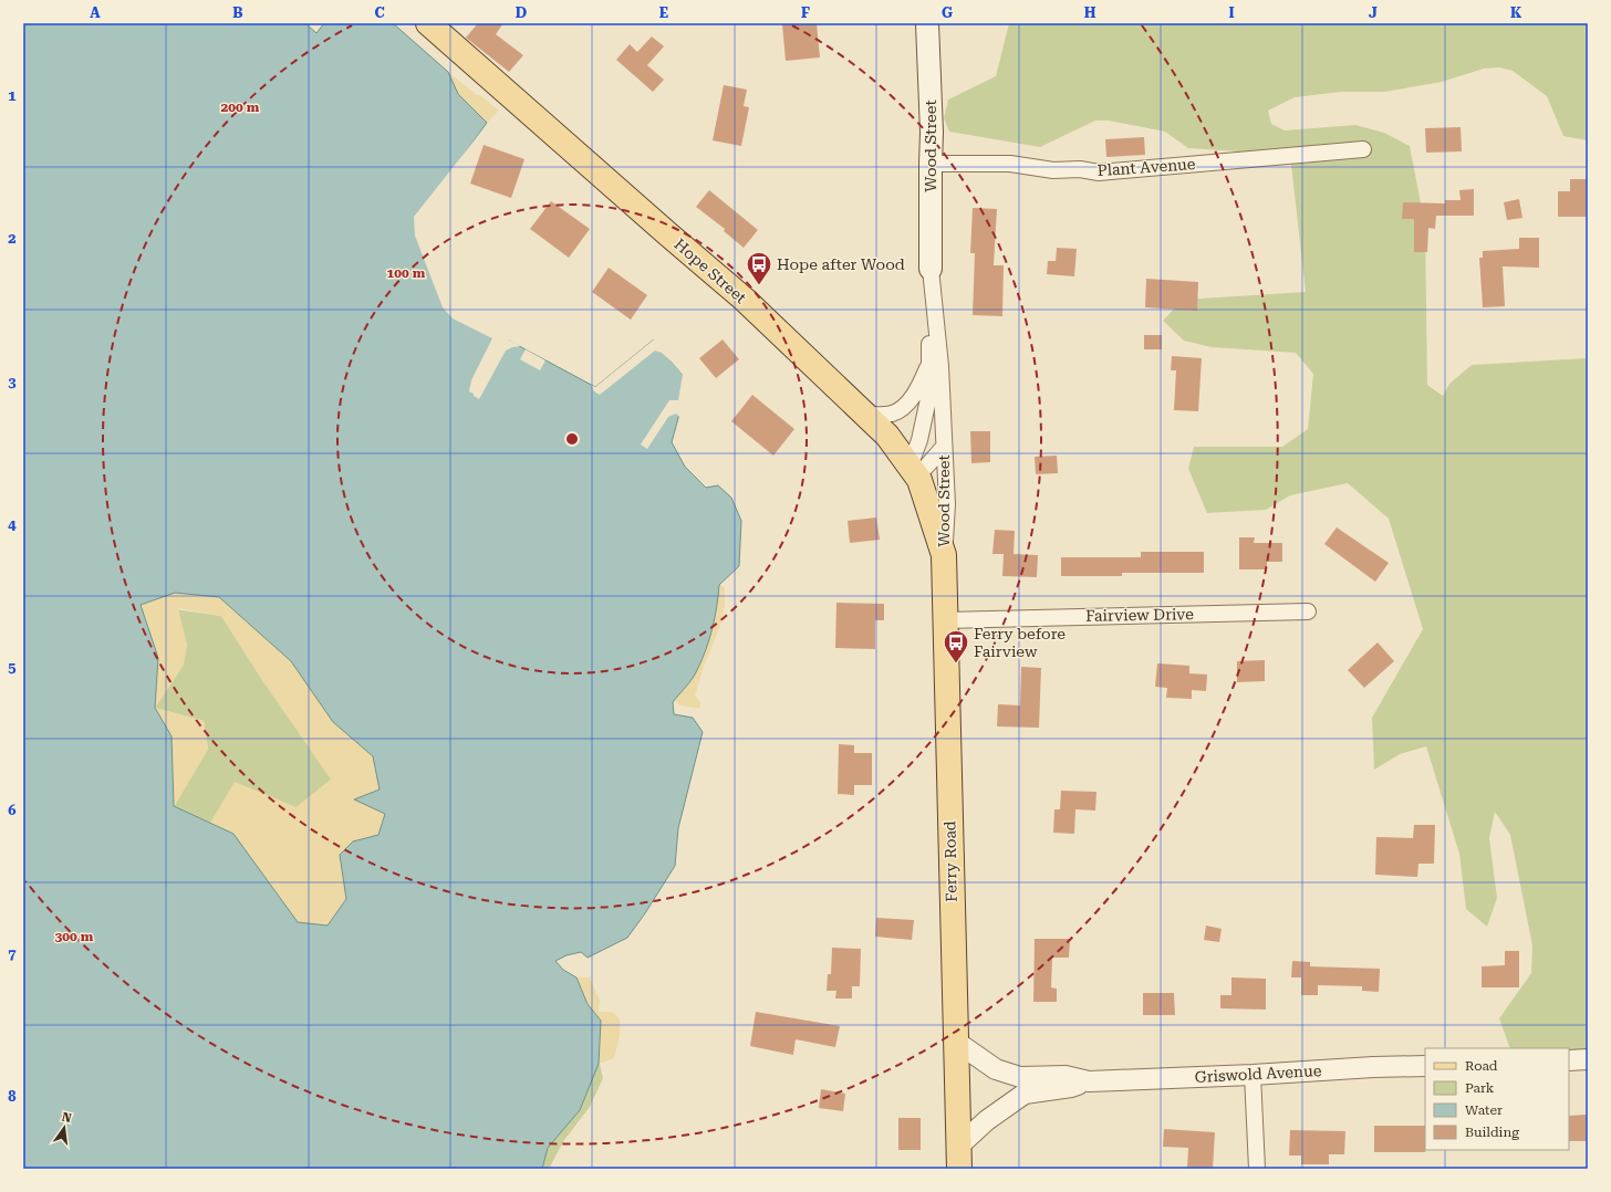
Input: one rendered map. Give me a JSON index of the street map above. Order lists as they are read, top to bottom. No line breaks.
{"streets":{"main road":["Wood Street","Hope Street","Ferry Road"],"street":["Plant Avenue","Fairview Drive","Griswold Avenue"]},"crossings":[["Wood Street","Plant Avenue"],["Wood Street","Hope Street"],["Wood Street","Ferry Road"],["Hope Street","Ferry Road"],["Fairview Drive","Ferry Road"]],"places":{"bus stop":["Hope after Wood","Ferry before Fairview"]},"legend":["Road","Park","Water","Building"],"north":"top","grid":{"columns":["A","B","C","D","E","F","G","H","I","J","K"],"rows":["1","2","3","4","5","6","7","8"]},"rings":["200 m","100 m","300 m"]}
